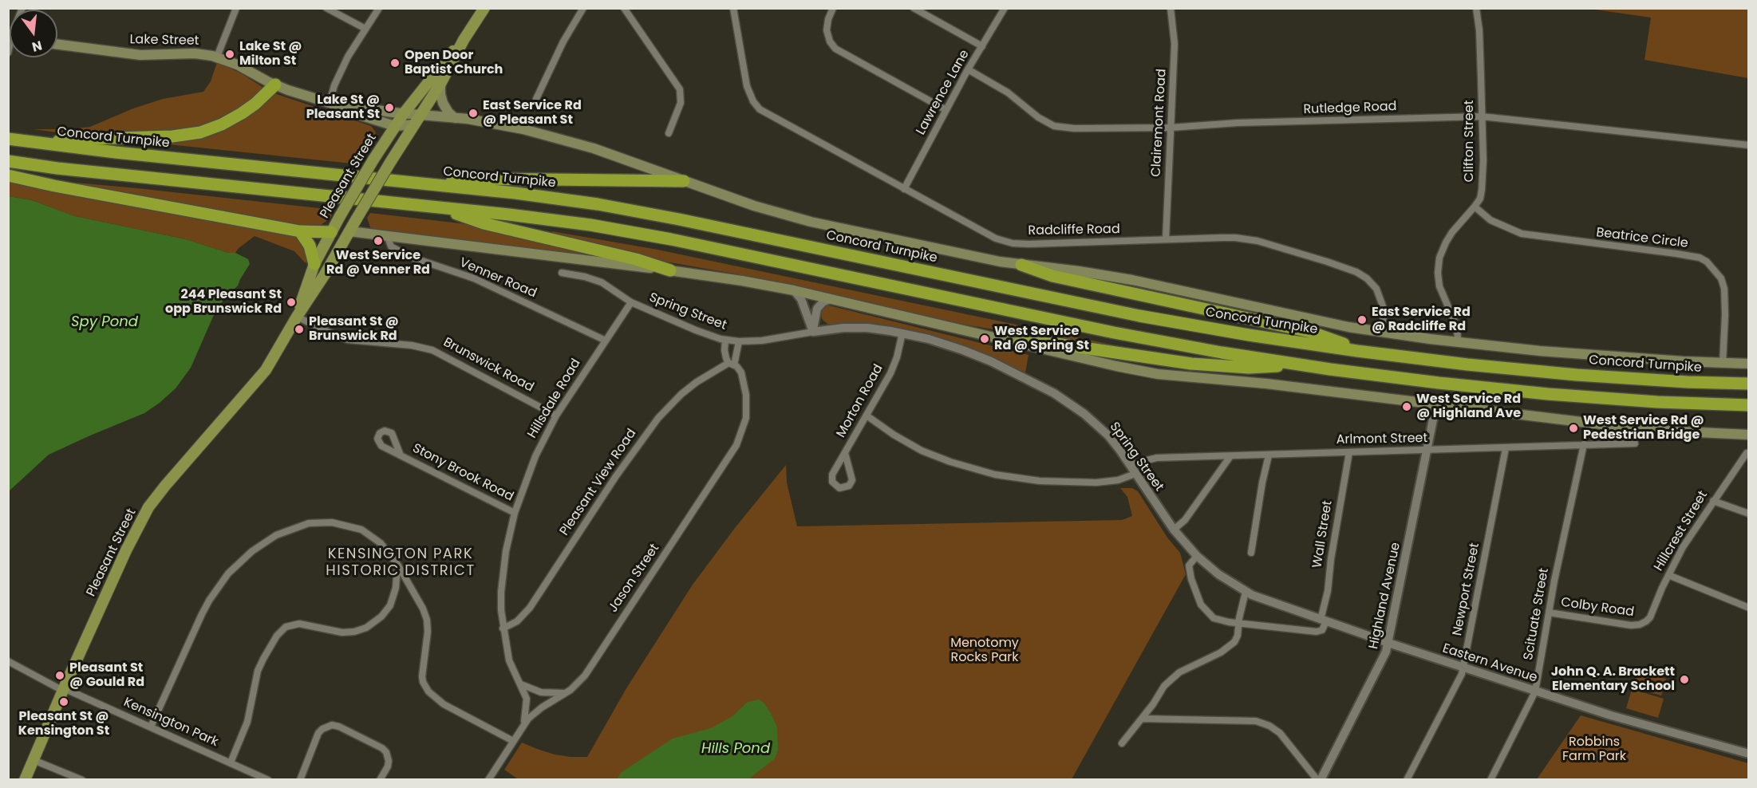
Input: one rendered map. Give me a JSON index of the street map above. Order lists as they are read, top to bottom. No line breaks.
{"streets":{"highway":["Concord Turnpike"],"main road":["Lake Street","Pleasant Street"],"street":["Lawrence Lane","Rutledge Road","Clairemont Road","Clifton Street","Radcliffe Road","Beatrice Circle","Venner Road","Spring Street","Brunswick Road","Hillsdale Road","Morton Road","Arlmont Street","Stony Brook Road","Pleasant View Road","Hillcrest Street","Wall Street","Jason Street","Newport Street","Highland Avenue","Colby Road","Scituate Street","Eastern Avenue","Kensington Park"]},"crossings":[["Lake Street","Concord Turnpike"],["Lake Street","Pleasant Street"],["Lawrence Lane","Rutledge Road"],["Lawrence Lane","Radcliffe Road"],["Rutledge Road","Clairemont Road"],["Rutledge Road","Clifton Street"],["Clairemont Road","Radcliffe Road"],["Concord Turnpike","Clifton Street"],["Concord Turnpike","Pleasant Street"],["Concord Turnpike","Radcliffe Road"],["Concord Turnpike","Beatrice Circle"],["Clifton Street","Beatrice Circle"],["Pleasant Street","Brunswick Road"],["Pleasant Street","Kensington Park"],["Venner Road","Hillsdale Road"],["Spring Street","Hillsdale Road"],["Spring Street","Morton Road"],["Spring Street","Arlmont Street"],["Spring Street","Wall Street"],["Spring Street","Jason Street"],["Spring Street","Highland Avenue"],["Spring Street","Eastern Avenue"],["Brunswick Road","Hillsdale Road"],["Hillsdale Road","Stony Brook Road"],["Hillsdale Road","Pleasant View Road"],["Hillsdale Road","Jason Street"],["Arlmont Street","Wall Street"],["Arlmont Street","Newport Street"],["Arlmont Street","Highland Avenue"],["Arlmont Street","Scituate Street"],["Pleasant View Road","Jason Street"],["Hillcrest Street","Colby Road"],["Newport Street","Eastern Avenue"],["Highland Avenue","Eastern Avenue"],["Colby Road","Scituate Street"],["Scituate Street","Eastern Avenue"]],"districts":["KENSINGTON PARK HISTORIC DISTRICT"],"water":["Spy Pond","Hills Pond"],"parks":["Menotomy Rocks Park","Robbins Farm Park"],"places":["Lake St @ Milton St","Open Door Baptist Church","Lake St @ Pleasant St","East Service Rd @ Pleasant St","West Service Rd @ Venner Rd","244 Pleasant St opp Brunswick Rd","East Service Rd @ Radcliffe Rd","Pleasant St @ Brunswick Rd","West Service Rd @ Spring St","West Service Rd @ Highland Ave","West Service Rd @ Pedestrian Bridge","Pleasant St @ Gould Rd","John Q. A. Brackett Elementary School","Pleasant St @ Kensington St"],"north":"bottom"}
